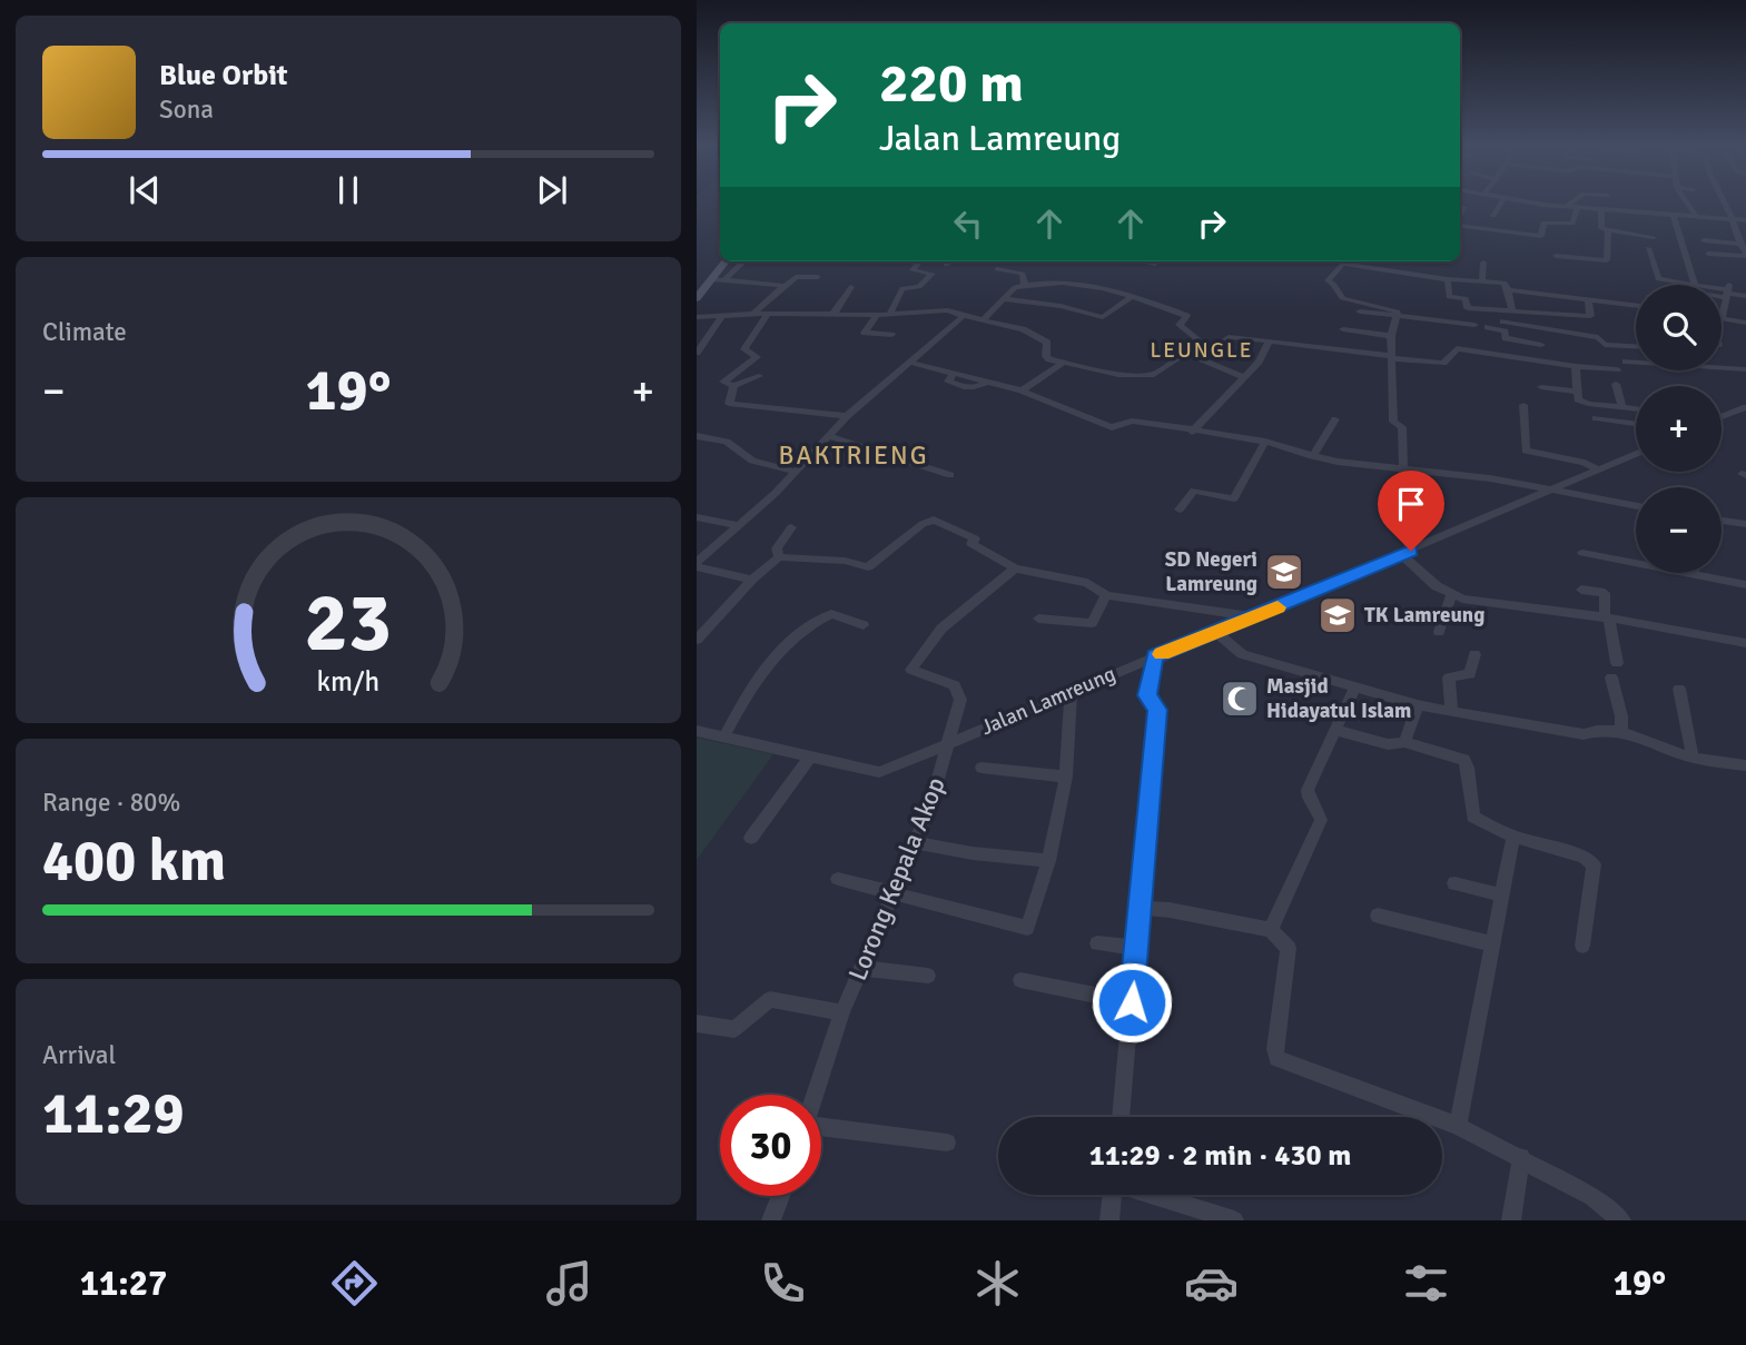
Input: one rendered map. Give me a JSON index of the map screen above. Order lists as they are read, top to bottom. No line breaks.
{"streets":{"street":["Jalan Lamreung","Lorong Kepala Akop"]},"crossings":[["Jalan Lamreung","Lorong Kepala Akop"]],"districts":["LEUNGLE","BAKTRIENG"],"places":{"school or university":["SD Negeri Lamreung","TK Lamreung"],"mosque":["Masjid Hidayatul Islam"]},"page":{"turn":["220 m","Jalan Lamreung"],"song":["Blue Orbit","Sona"],"tile":["Climate",["Range · 80%","400 km"],["Arrival","11:29"]],"map_buttons":["+","−"],"heat":["−","19°","+"],"limit":"30","trip":"11:29 · 2 min · 430 m","tabs":["11:27","19°"],"gauge":["23","km/h"]}}
